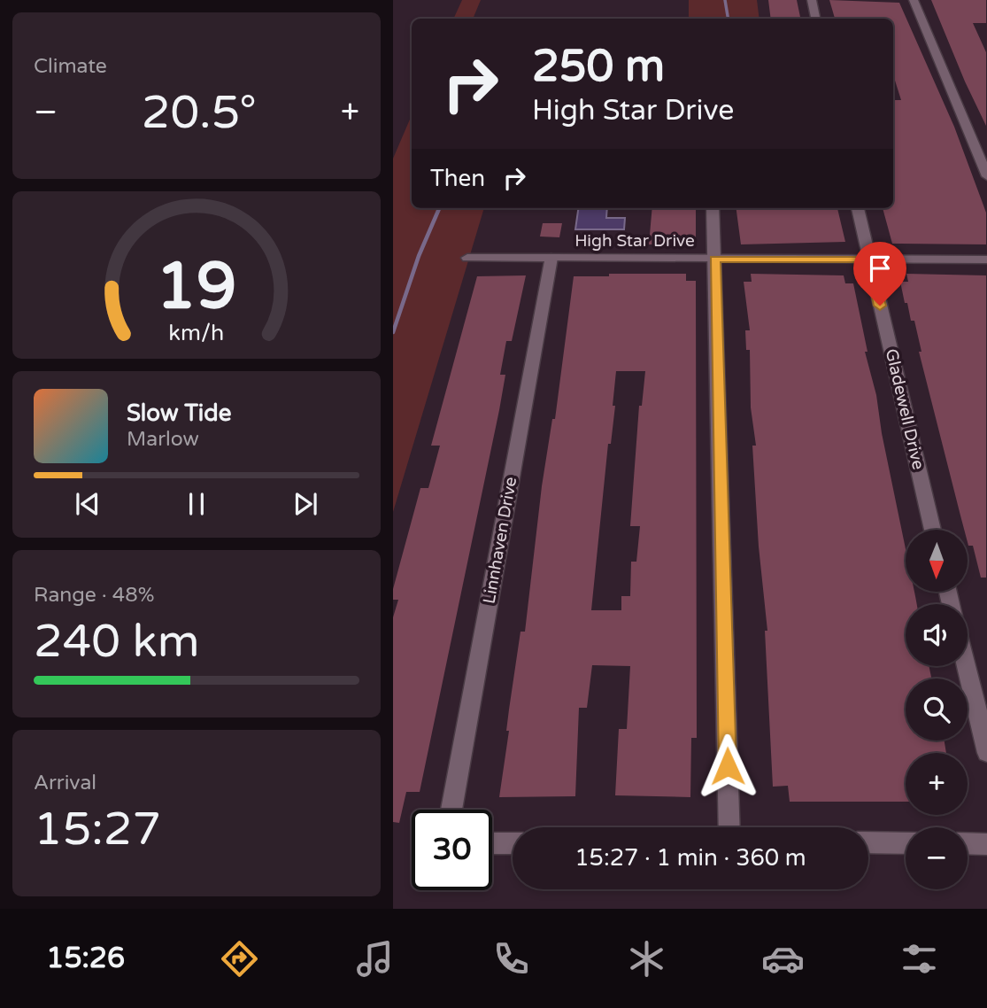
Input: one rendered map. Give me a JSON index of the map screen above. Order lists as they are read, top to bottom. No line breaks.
{"streets":{"street":["High Star Drive","Gladewell Drive","Linnhaven Drive"]},"crossings":[["High Star Drive","Gladewell Drive"],["High Star Drive","Linnhaven Drive"]],"north":"bottom","page":{"tile":["Climate",["Range · 48%","240 km"],["Arrival","15:27"]],"turn":["250 m","High Star Drive"],"heat":["−","20.5°","+"],"then":"Then","song":["Slow Tide","Marlow"],"map_buttons":["+","−"],"limit":"30","trip":"15:27 · 1 min · 360 m","tabs":"15:26","gauge":["19","km/h"]}}
